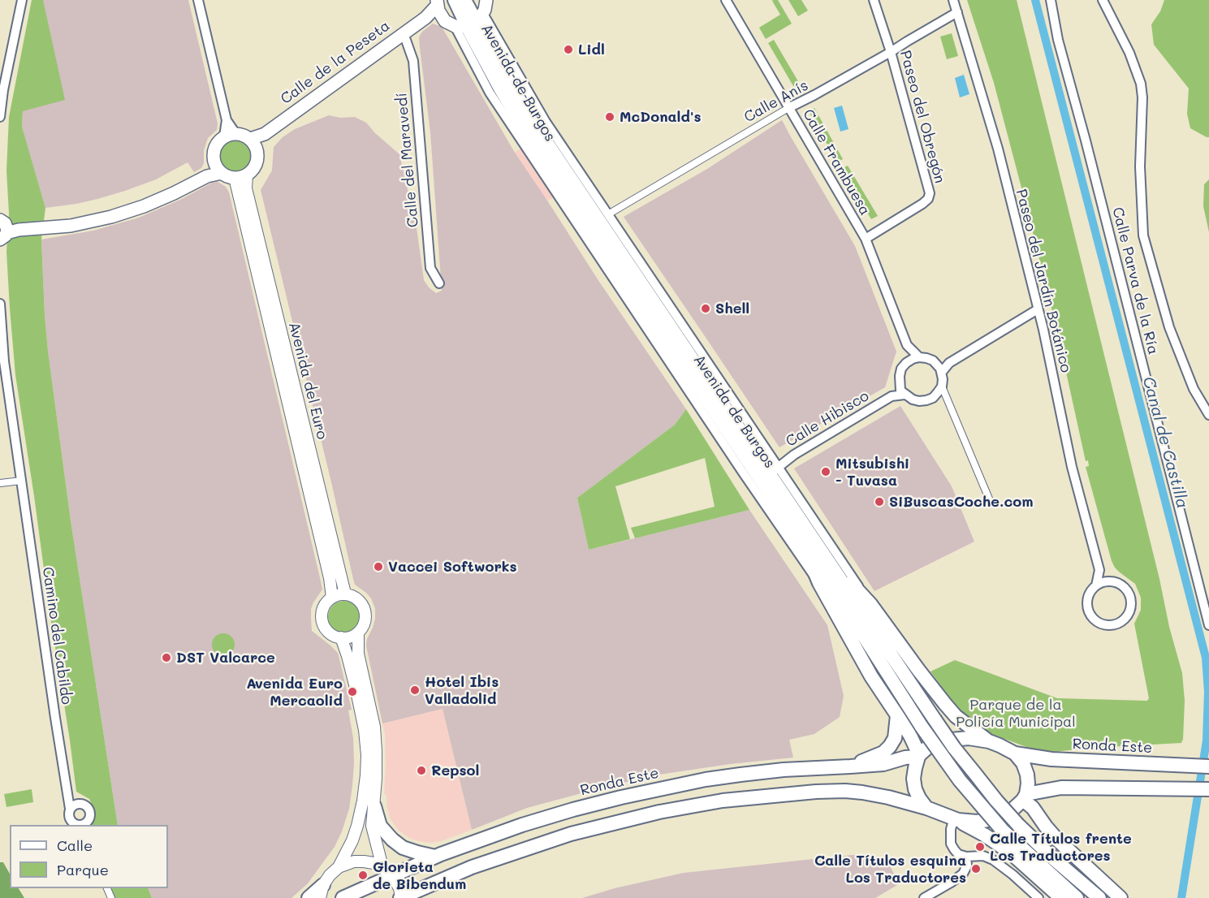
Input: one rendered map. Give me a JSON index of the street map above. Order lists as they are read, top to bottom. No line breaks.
{"streets":{"highway":["Avenida de Burgos","Ronda Este"],"main road":["Calle de la Peseta"],"street":["Calle Anís","Paseo del Obregón","Calle del Maravedí","Calle Frambuesa","Paseo del Jardín Botánico","Calle Parva de la Ría","Avenida del Euro","Calle Hibisco","Camino del Cabildo"]},"crossings":[["Calle de la Peseta","Calle del Maravedí"],["Calle de la Peseta","Avenida del Euro"],["Avenida de Burgos","Calle Anís"],["Avenida de Burgos","Calle Hibisco"],["Calle Anís","Paseo del Obregón"],["Calle Anís","Calle Frambuesa"],["Calle Anís","Paseo del Jardín Botánico"],["Paseo del Obregón","Calle Frambuesa"],["Calle Frambuesa","Calle Hibisco"]],"water":["Canal de Castilla"],"parks":["Parque de la Policía Municipal"],"places":["Lidl","McDonald's","Shell","Mitsubishi - Tuvasa","SiBuscasCoche.com","Vaccei Softworks","DST Valcarce","Hotel Ibis Valladolid","Avenida Euro Mercaolid","Repsol","Calle Títulos frente Los Traductores","Calle Títulos esquina Los Traductores","Glorieta de Bibendum"],"legend":["Calle","Parque"]}
